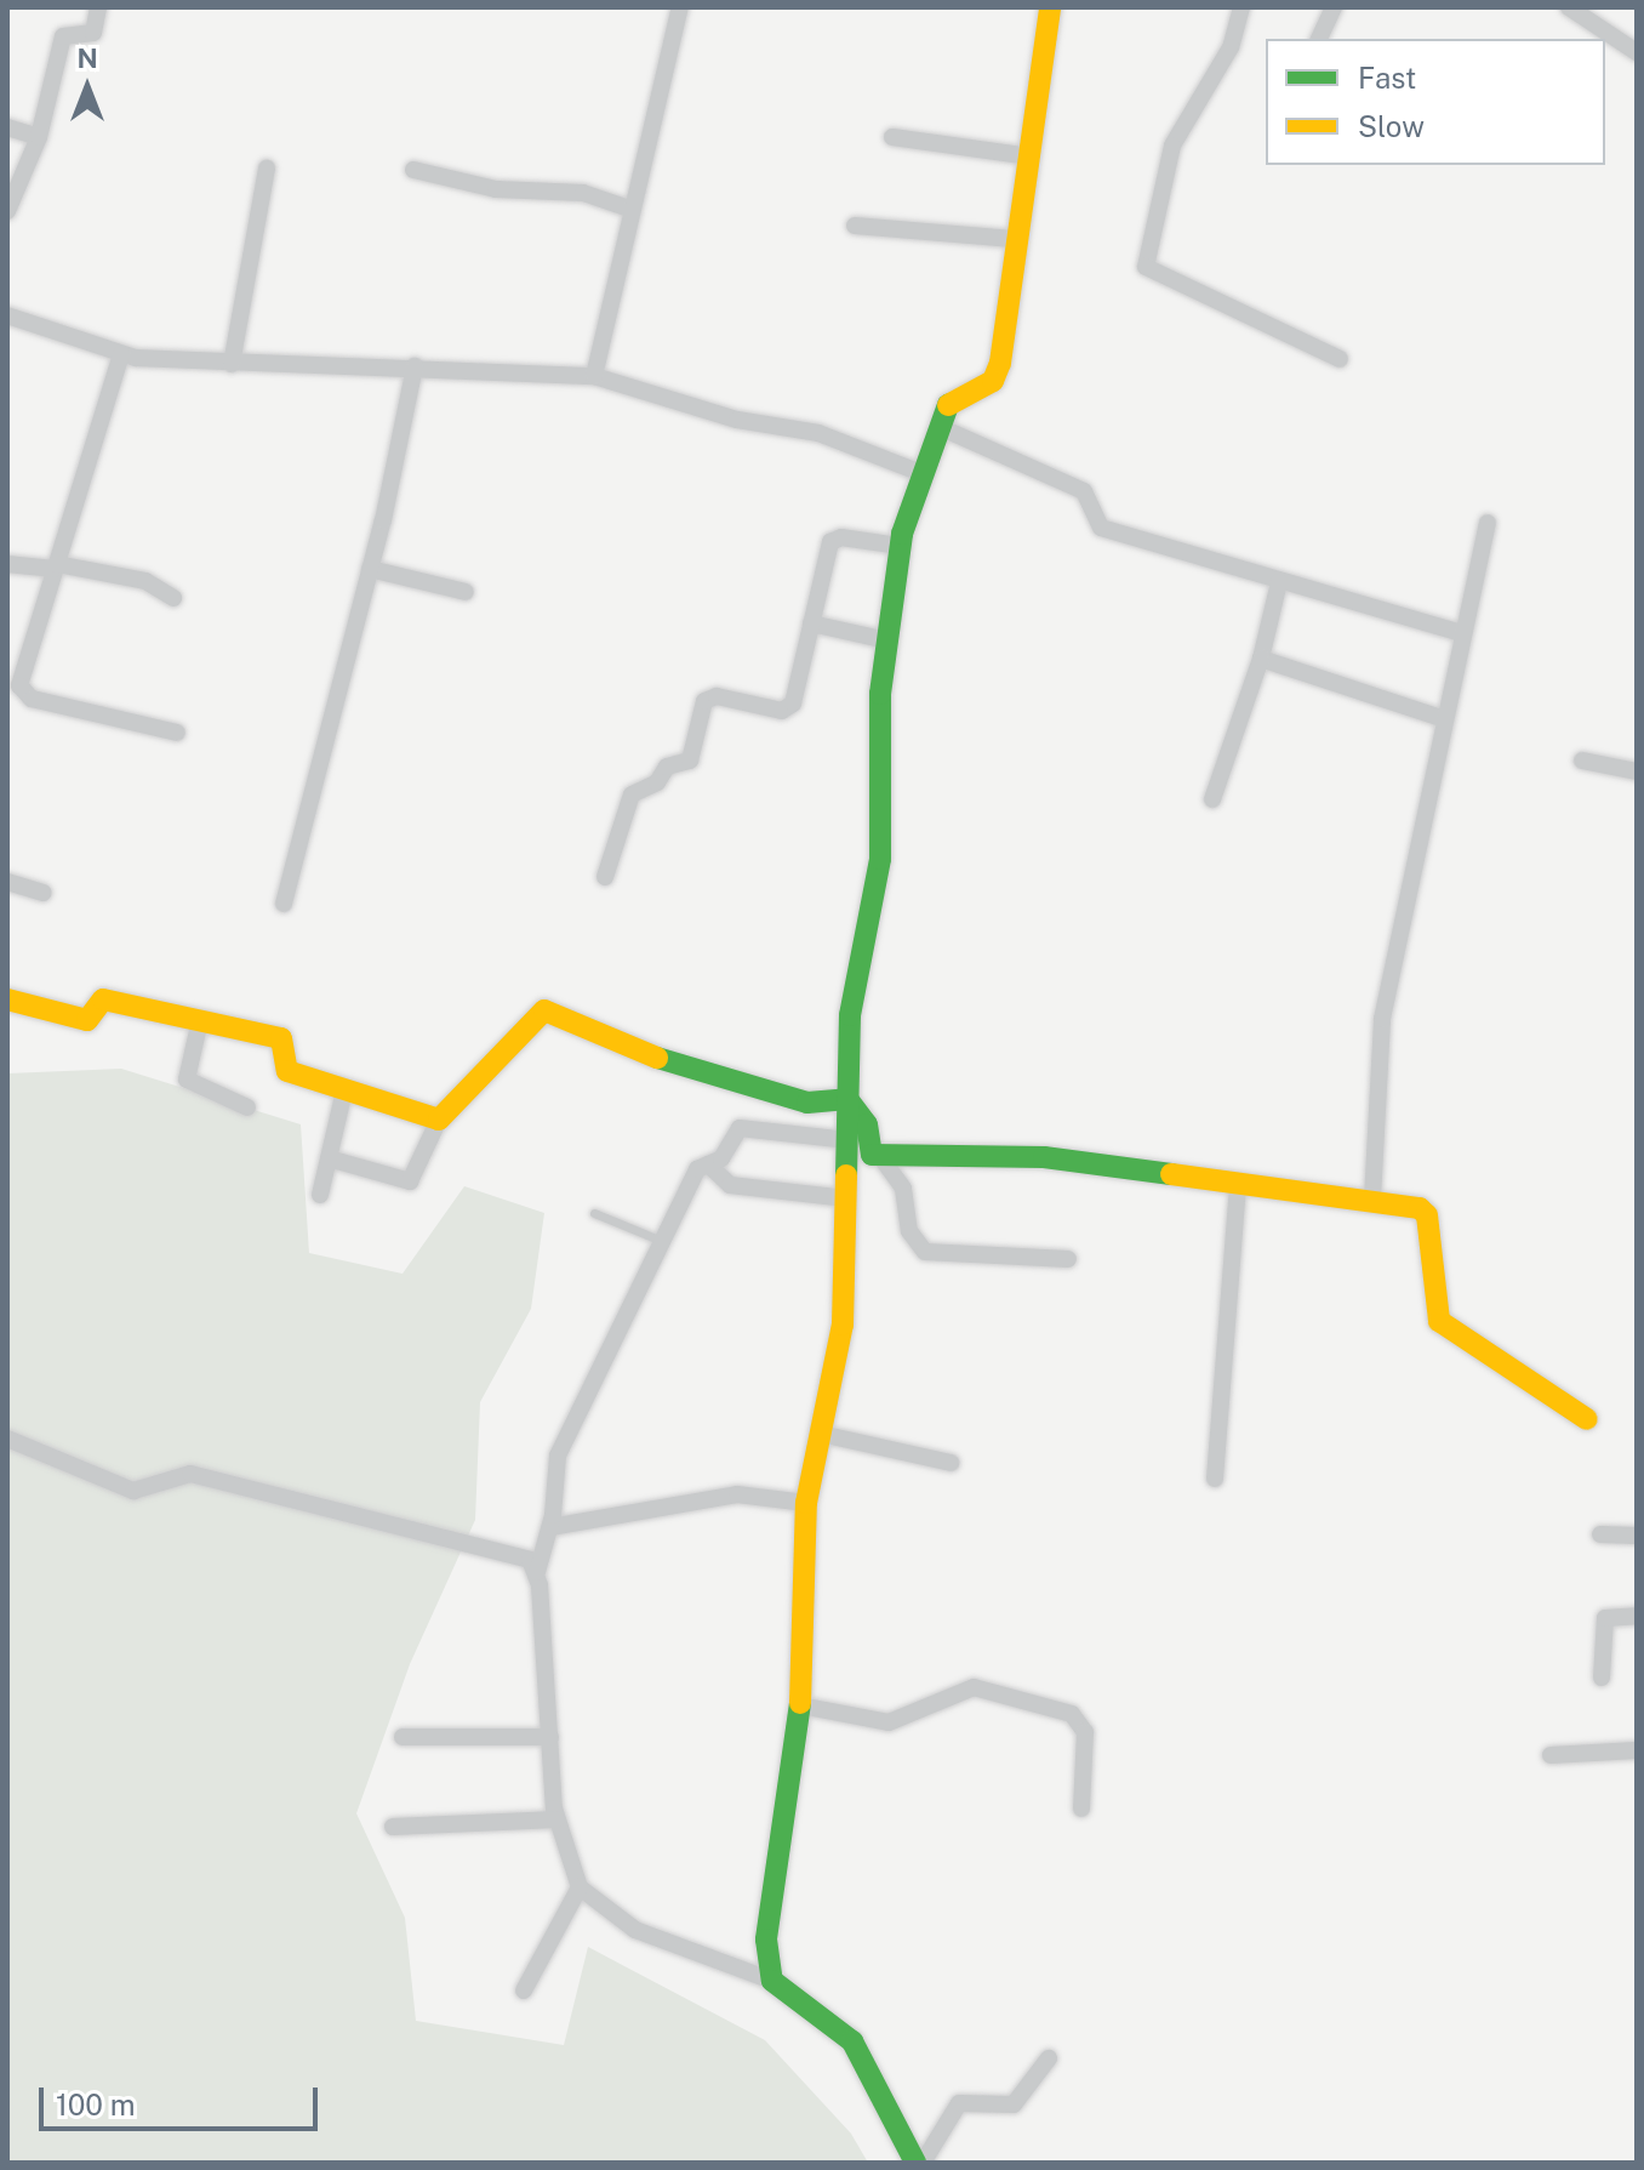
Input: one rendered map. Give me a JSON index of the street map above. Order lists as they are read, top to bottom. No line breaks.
{"legend":["Fast","Slow"],"scale_bar":"100 m","north":"top"}
